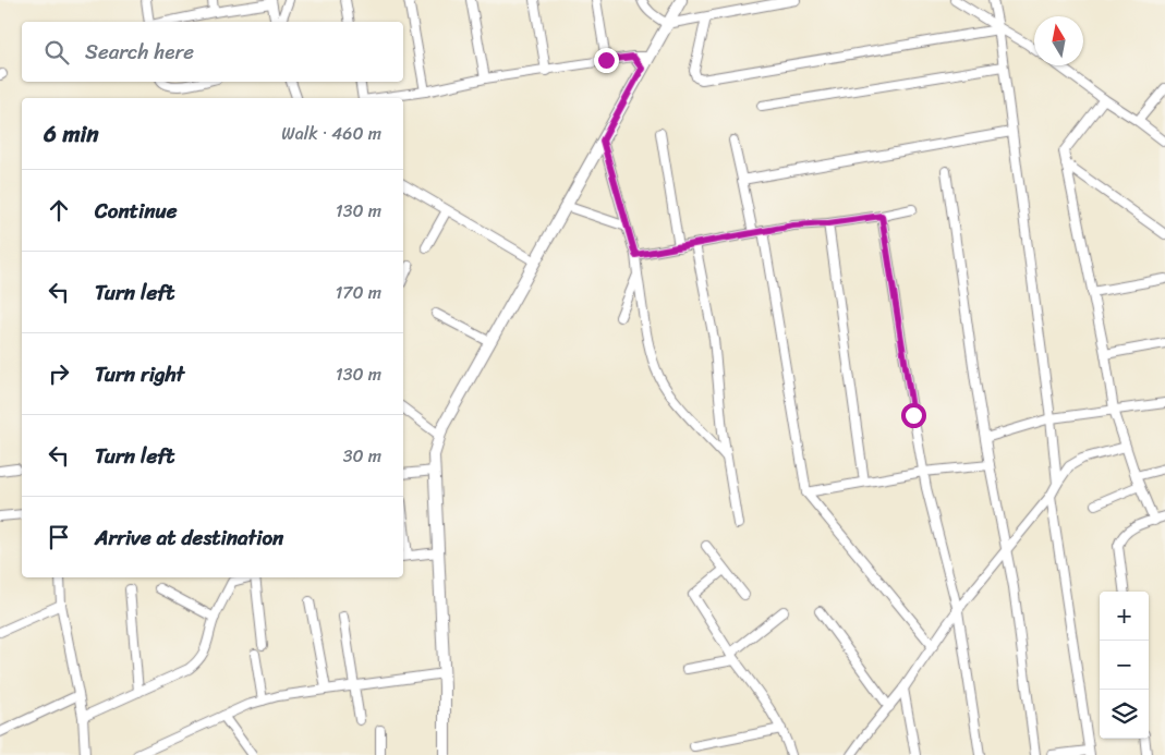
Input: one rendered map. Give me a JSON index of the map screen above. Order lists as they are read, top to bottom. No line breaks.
{"north":"top","page":{"search":"Search here","heading":["6 min","Walk · 460 m"],"list":[["Continue","130 m"],["Turn left","170 m"],["Turn right","130 m"],["Turn left","30 m"],"Arrive at destination"],"map_buttons":["+","−"]}}
